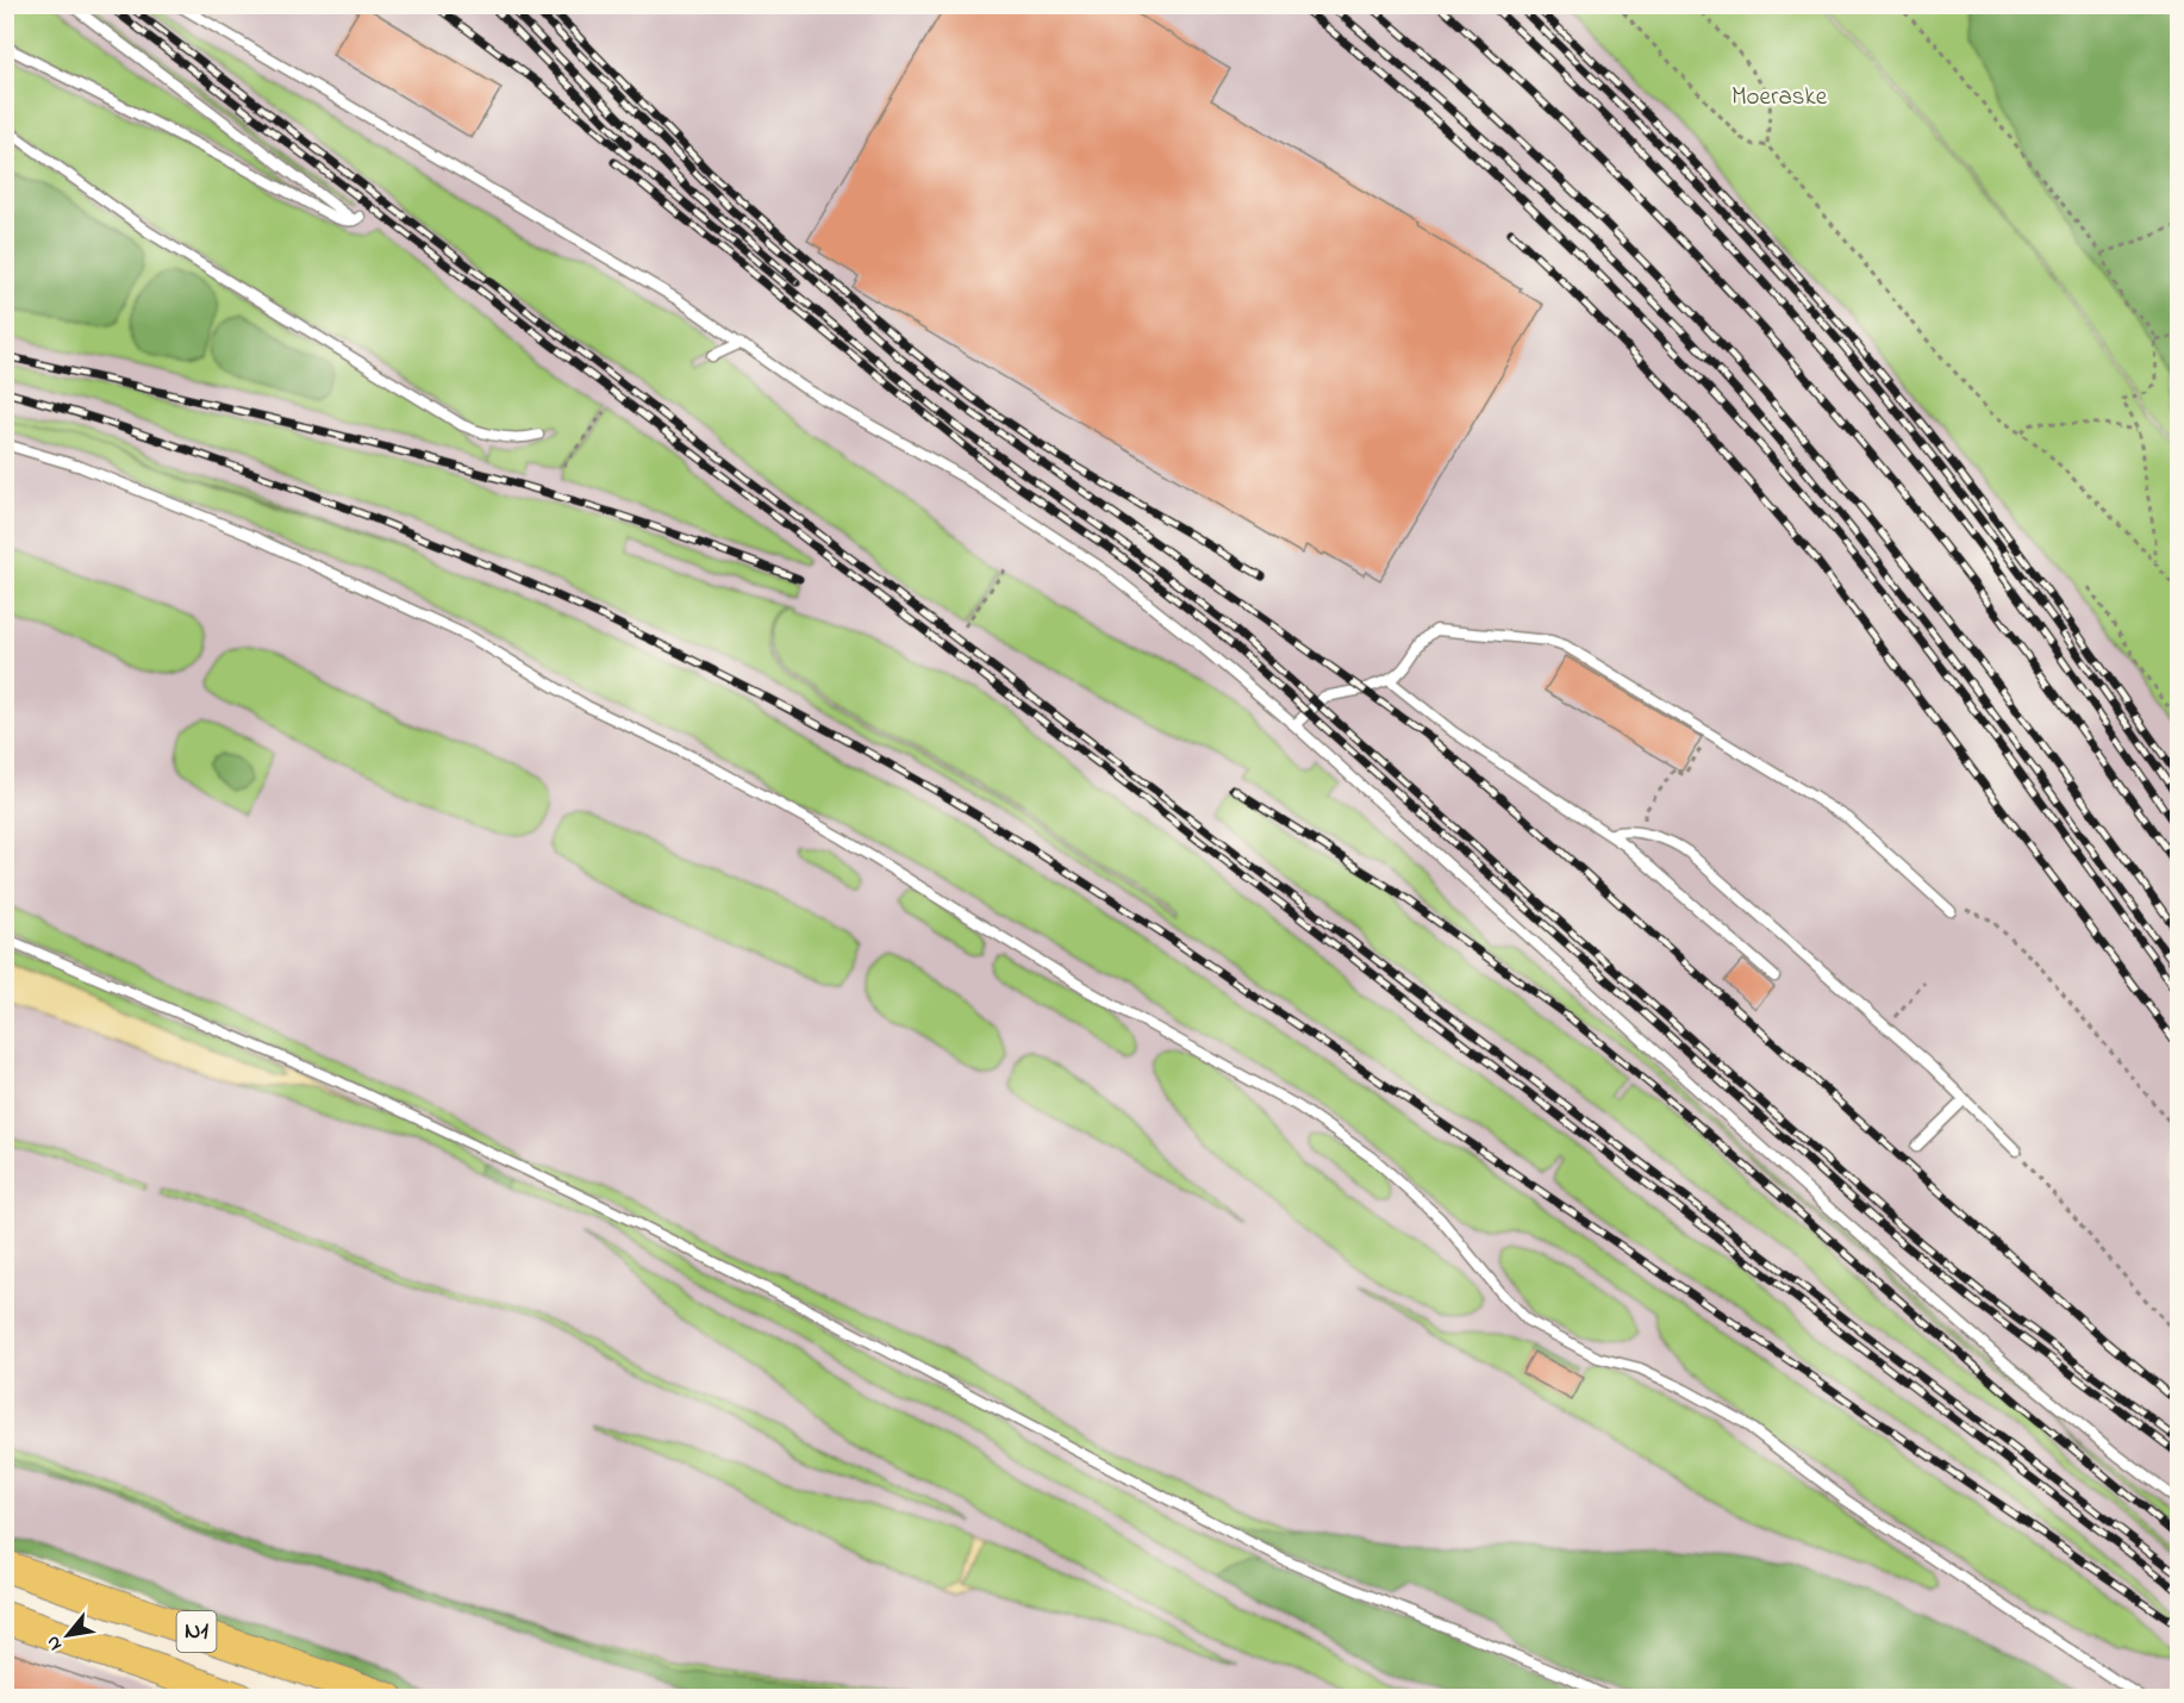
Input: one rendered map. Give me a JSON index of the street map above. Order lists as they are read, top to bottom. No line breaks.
{"streets":{"main road":["N1"]},"parks":["Moeraske"],"north":"bottom left"}
